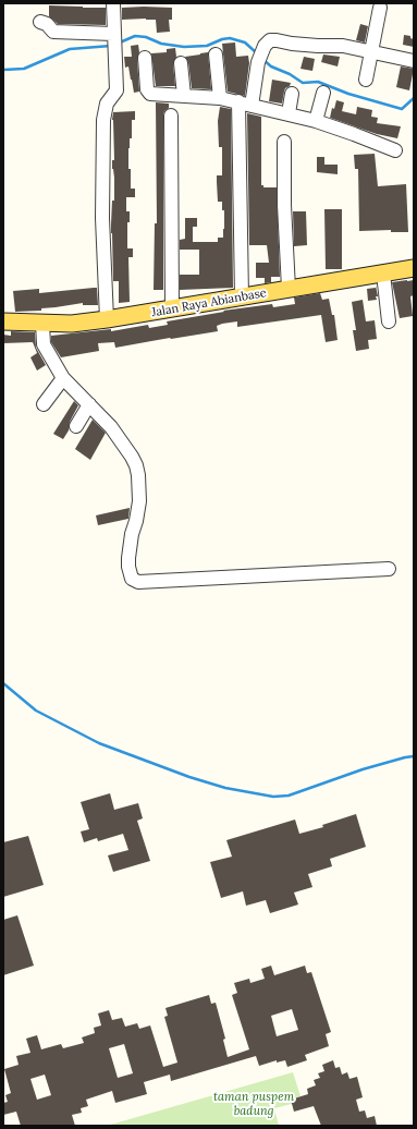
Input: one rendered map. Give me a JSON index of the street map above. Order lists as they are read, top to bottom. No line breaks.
{"streets":{"main road":["Jalan Raya Abianbase"]},"parks":["taman puspem badung"]}
